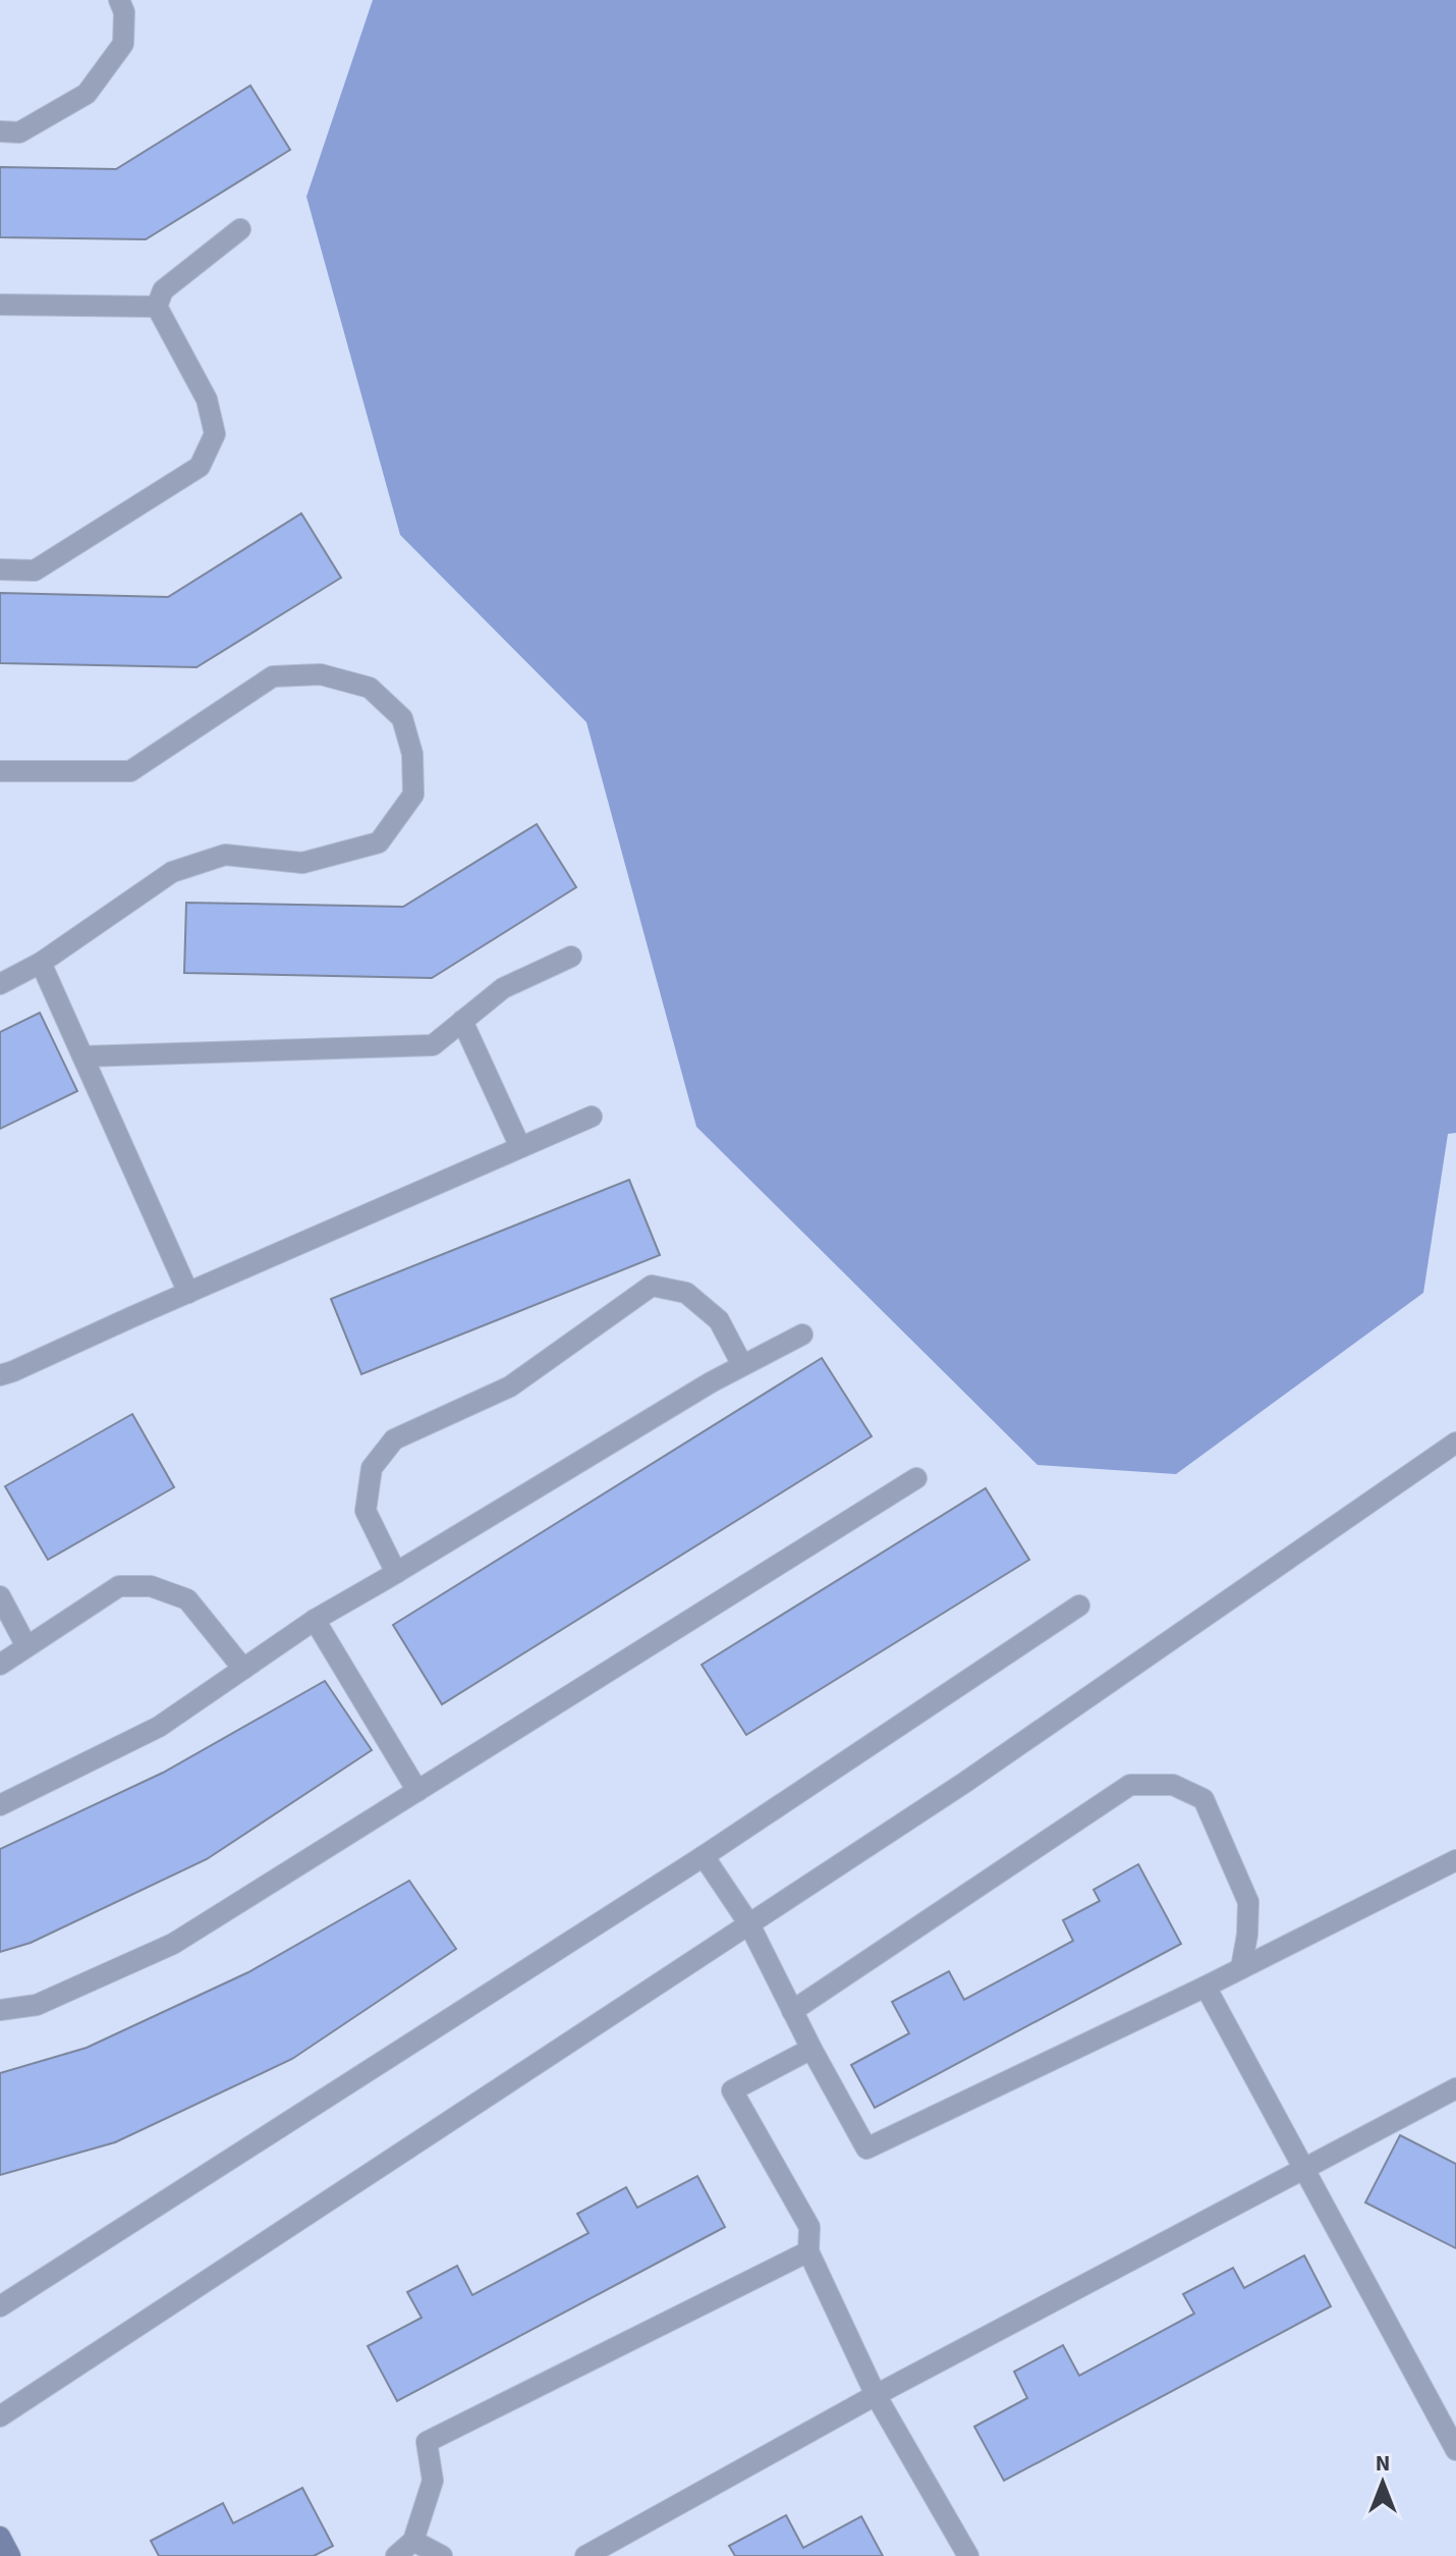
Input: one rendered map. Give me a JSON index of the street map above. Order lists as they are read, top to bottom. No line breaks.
{"north":"top"}
